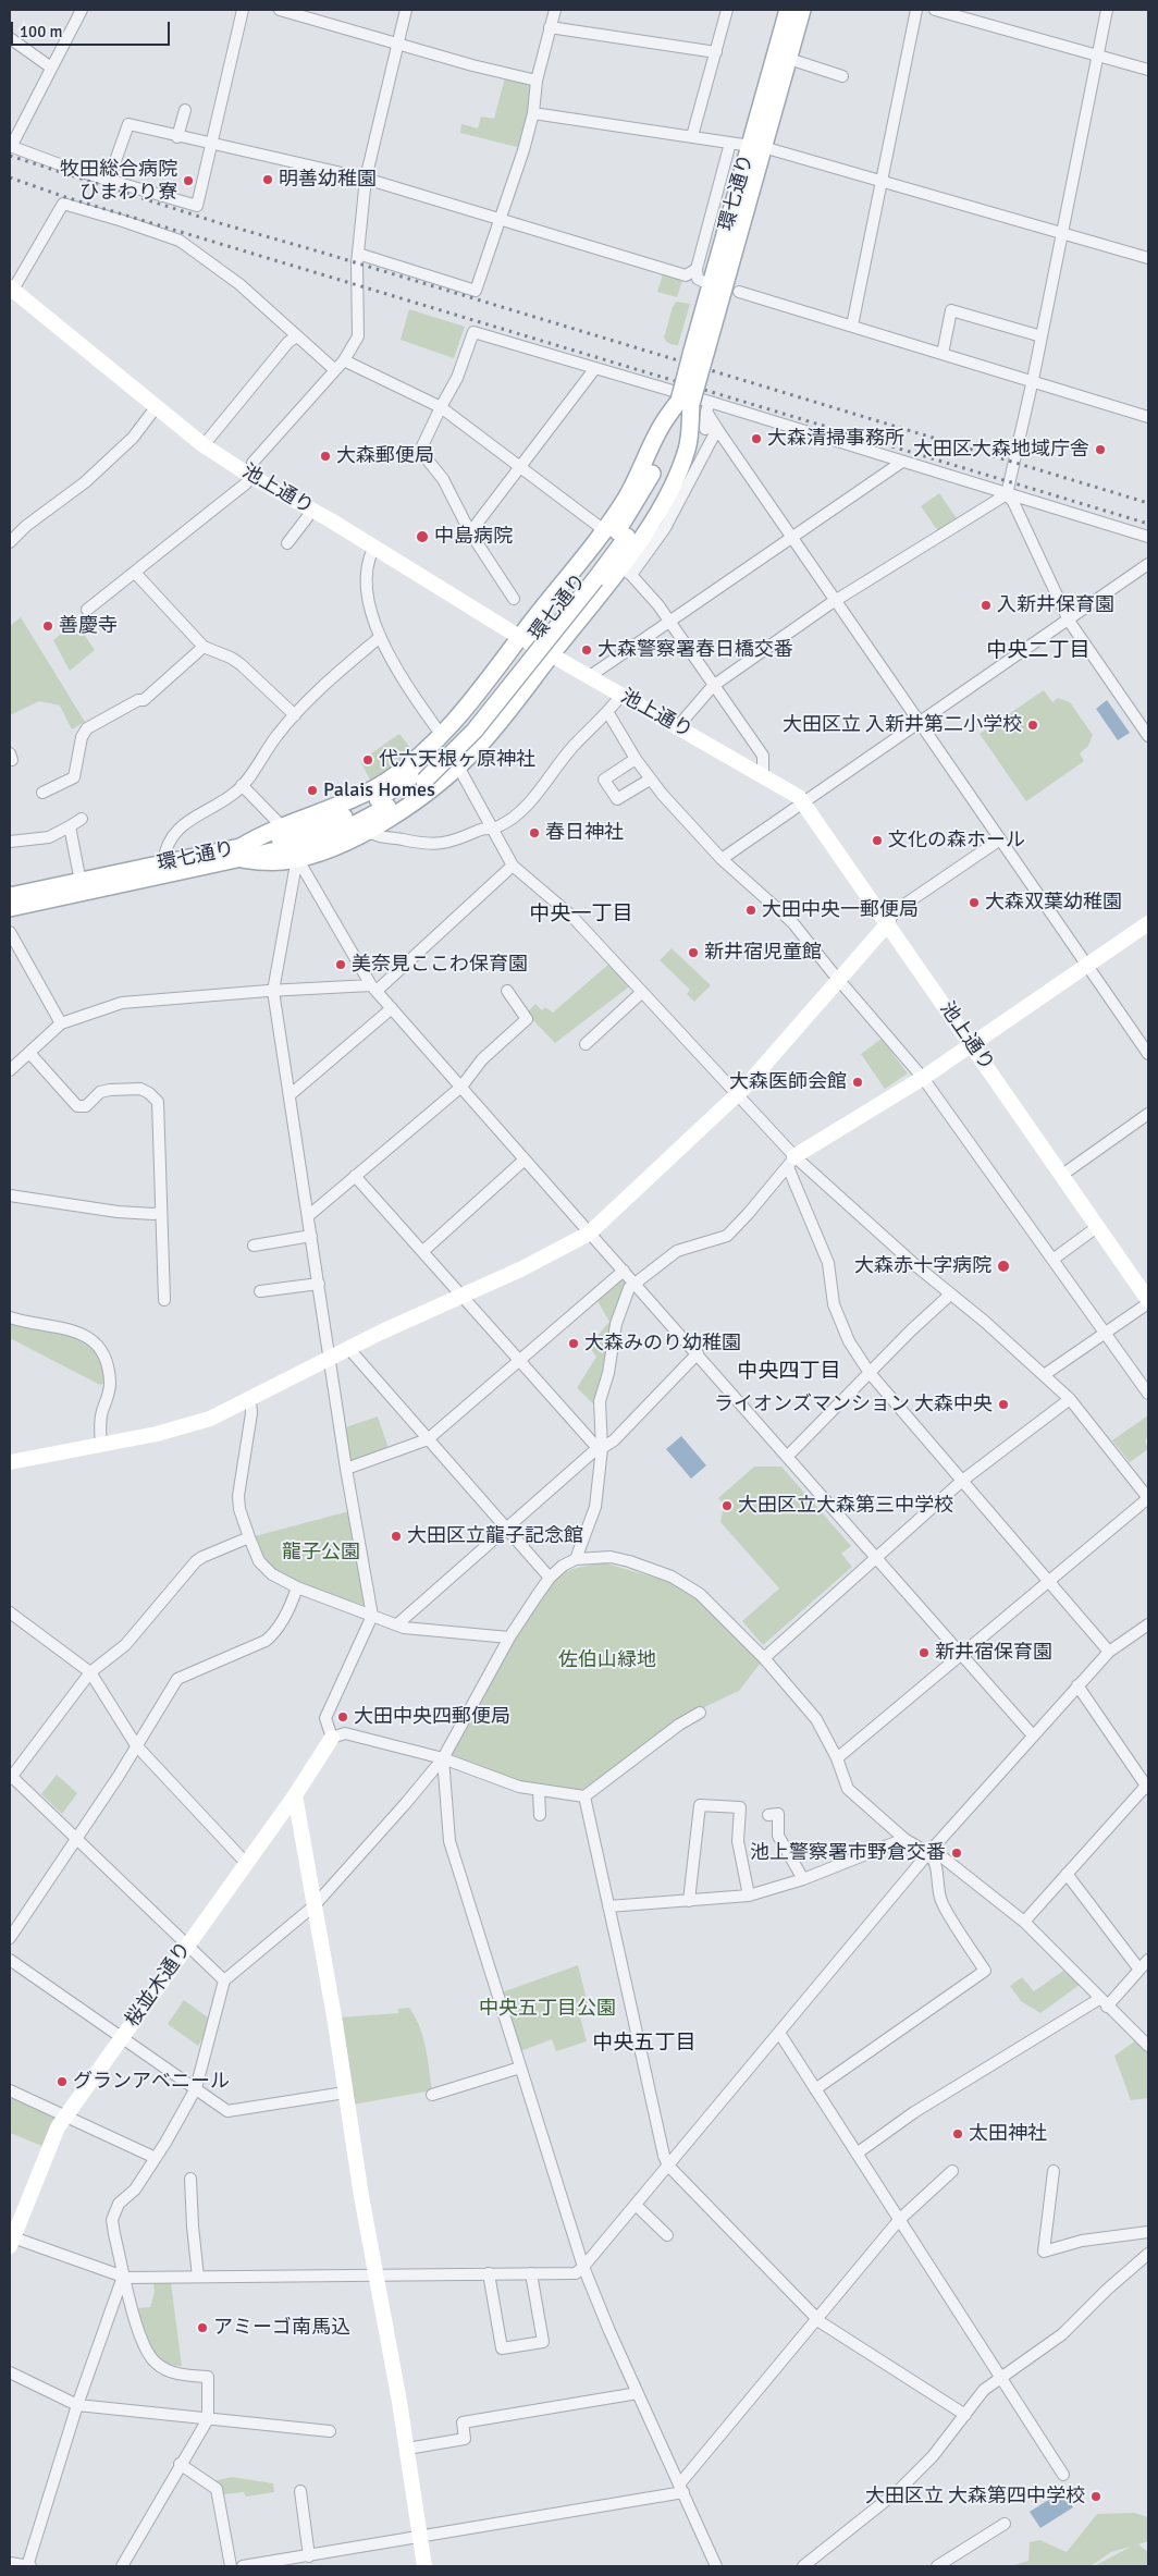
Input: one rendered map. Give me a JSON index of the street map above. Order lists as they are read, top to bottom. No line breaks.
{"streets":{"main road":["環七通り"],"street":["池上通り","桜並木通り"]},"districts":["中央二丁目","中央一丁目","中央四丁目","中央五丁目"],"parks":["龍子公園","佐伯山緑地","中央五丁目公園"],"places":["明善幼稚園","牧田総合病院 ひまわり寮","大森清掃事務所","大田区大森地域庁舎","大森郵便局","中島病院","入新井保育園","善慶寺","大森警察署春日橋交番","大田区立 入新井第二小学校","代六天根ヶ原神社","Palais Homes","春日神社","文化の森ホール","大森双葉幼稚園","大田中央一郵便局","新井宿児童館","美奈見ここわ保育園","大森医師会館","大森赤十字病院","大森みのり幼稚園","ライオンズマンション 大森中央","大田区立大森第三中学校","大田区立龍子記念館","新井宿保育園","大田中央四郵便局","池上警察署市野倉交番","グランアベニール","太田神社","アミーゴ南馬込","大田区立 大森第四中学校"],"scale_bar":"100 m"}
